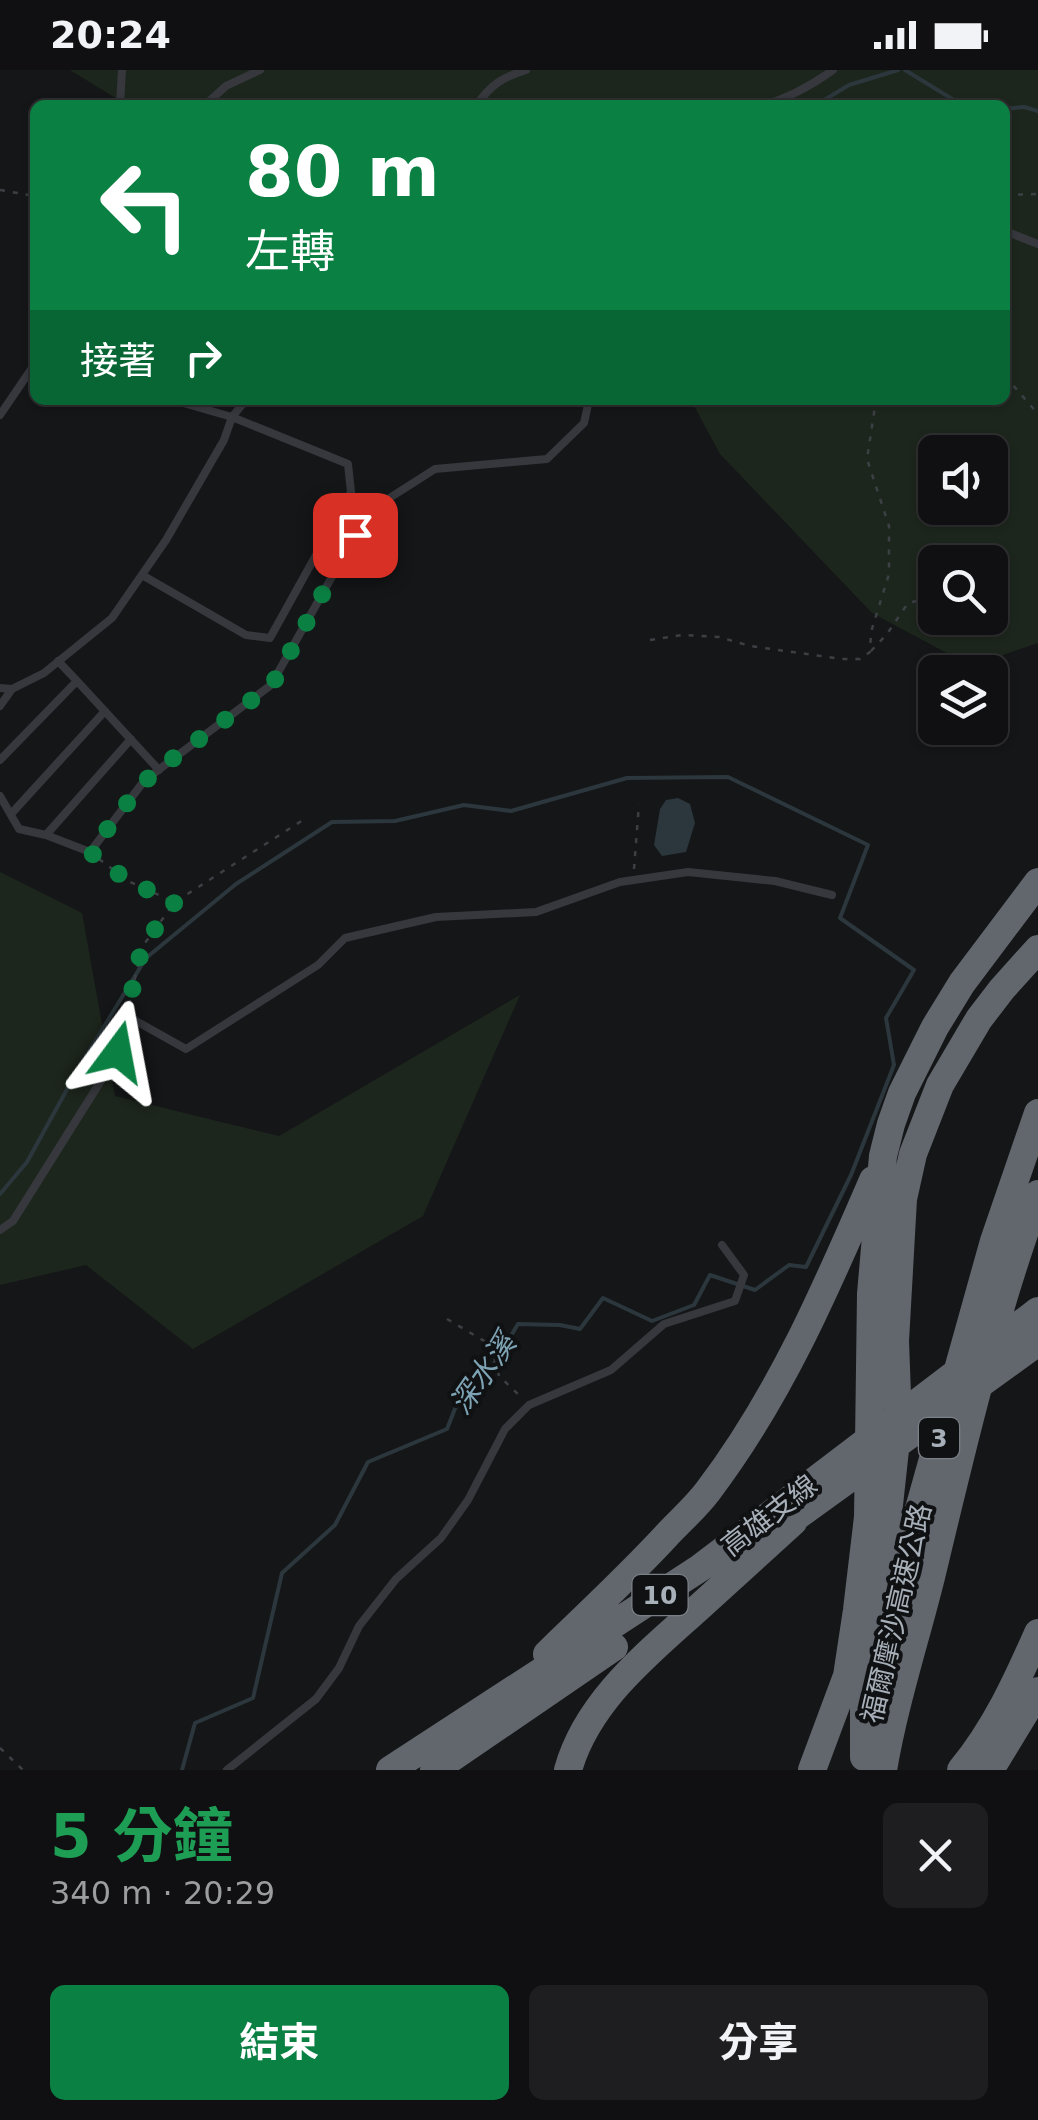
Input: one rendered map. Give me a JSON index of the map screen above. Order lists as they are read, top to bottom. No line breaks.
{"streets":{"highway":["3","高雄支線","10","福爾摩沙高速公路"]},"water":["深水溪"],"page":{"status":"20:24","turn":["80 m","左轉"],"then":"接著","heading":["5 分鐘","340 m · 20:29"],"buttons":["結束","分享"]}}
